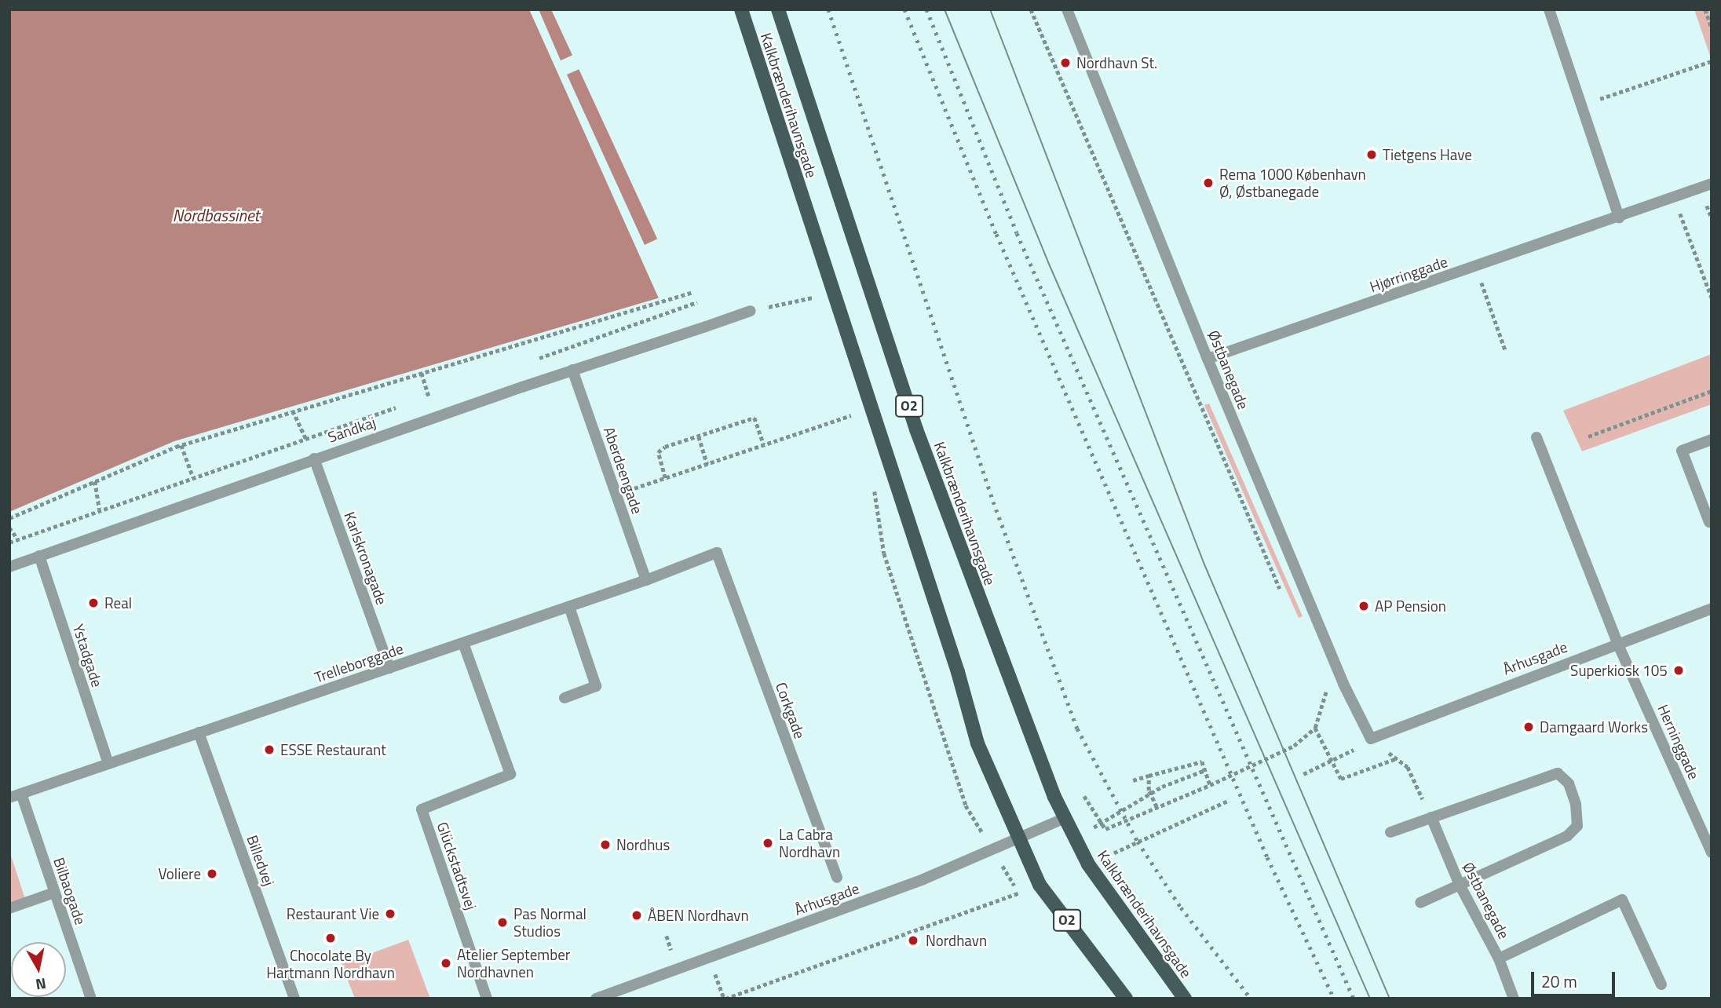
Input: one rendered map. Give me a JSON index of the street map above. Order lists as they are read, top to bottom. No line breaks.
{"streets":{"main road":["Kalkbrænderihavnsgade","O2"],"street":["Hjørringgade","Østbanegade","Sandkaj","Aberdeengade","Karlskronagade","Ystadgade","Århusgade","Trelleborggade","Corkgade","Herninggade","Billedvej","Glückstadtsvej","Bilbaogade"]},"crossings":[["Kalkbrænderihavnsgade","Århusgade"],["Hjørringgade","Østbanegade"],["Østbanegade","Århusgade"],["Sandkaj","Aberdeengade"],["Sandkaj","Karlskronagade"],["Sandkaj","Ystadgade"],["Aberdeengade","Trelleborggade"],["Karlskronagade","Trelleborggade"],["Ystadgade","Trelleborggade"],["Århusgade","Herninggade"],["Trelleborggade","Corkgade"],["Trelleborggade","Billedvej"],["Trelleborggade","Glückstadtsvej"],["Trelleborggade","Bilbaogade"]],"water":["Nordbassinet"],"places":["Nordhavn St.","Tietgens Have","Rema 1000 København Ø, Østbanegade","Real","AP Pension","Superkiosk 105","Damgaard Works","ESSE Restaurant","La Cabra Nordhavn","Nordhus","Voliere","Restaurant Vie","ÅBEN Nordhavn","Pas Normal Studios","Chocolate By Hartmann Nordhavn","Nordhavn","Atelier September Nordhavnen"],"scale_bar":"20 m","north":"bottom"}
